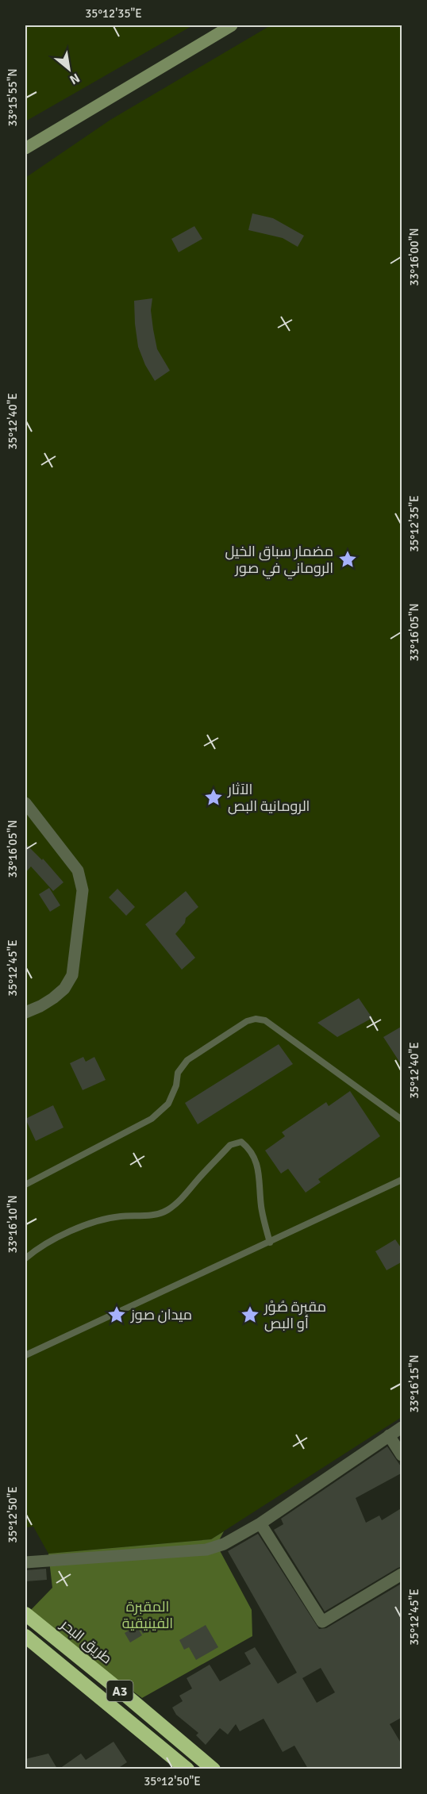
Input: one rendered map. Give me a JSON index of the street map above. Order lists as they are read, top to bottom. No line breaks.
{"streets":{"highway":["طريق البحر","A3"]},"parks":["المقبرة الفينيقية"],"places":{"place":["مضمار سباق الخيل الروماني في صور","الآثار الرومانية البص","ميدان صوز","مقبرة صُوْر أو البص"]},"north":"bottom right","coordinates":["35°12'35\"E","33°15'55\"N","33°16'00\"N","35°12'40\"E","33°16'05\"N","35°12'45\"E","33°16'10\"N","33°16'15\"N","35°12'50\"E"]}
